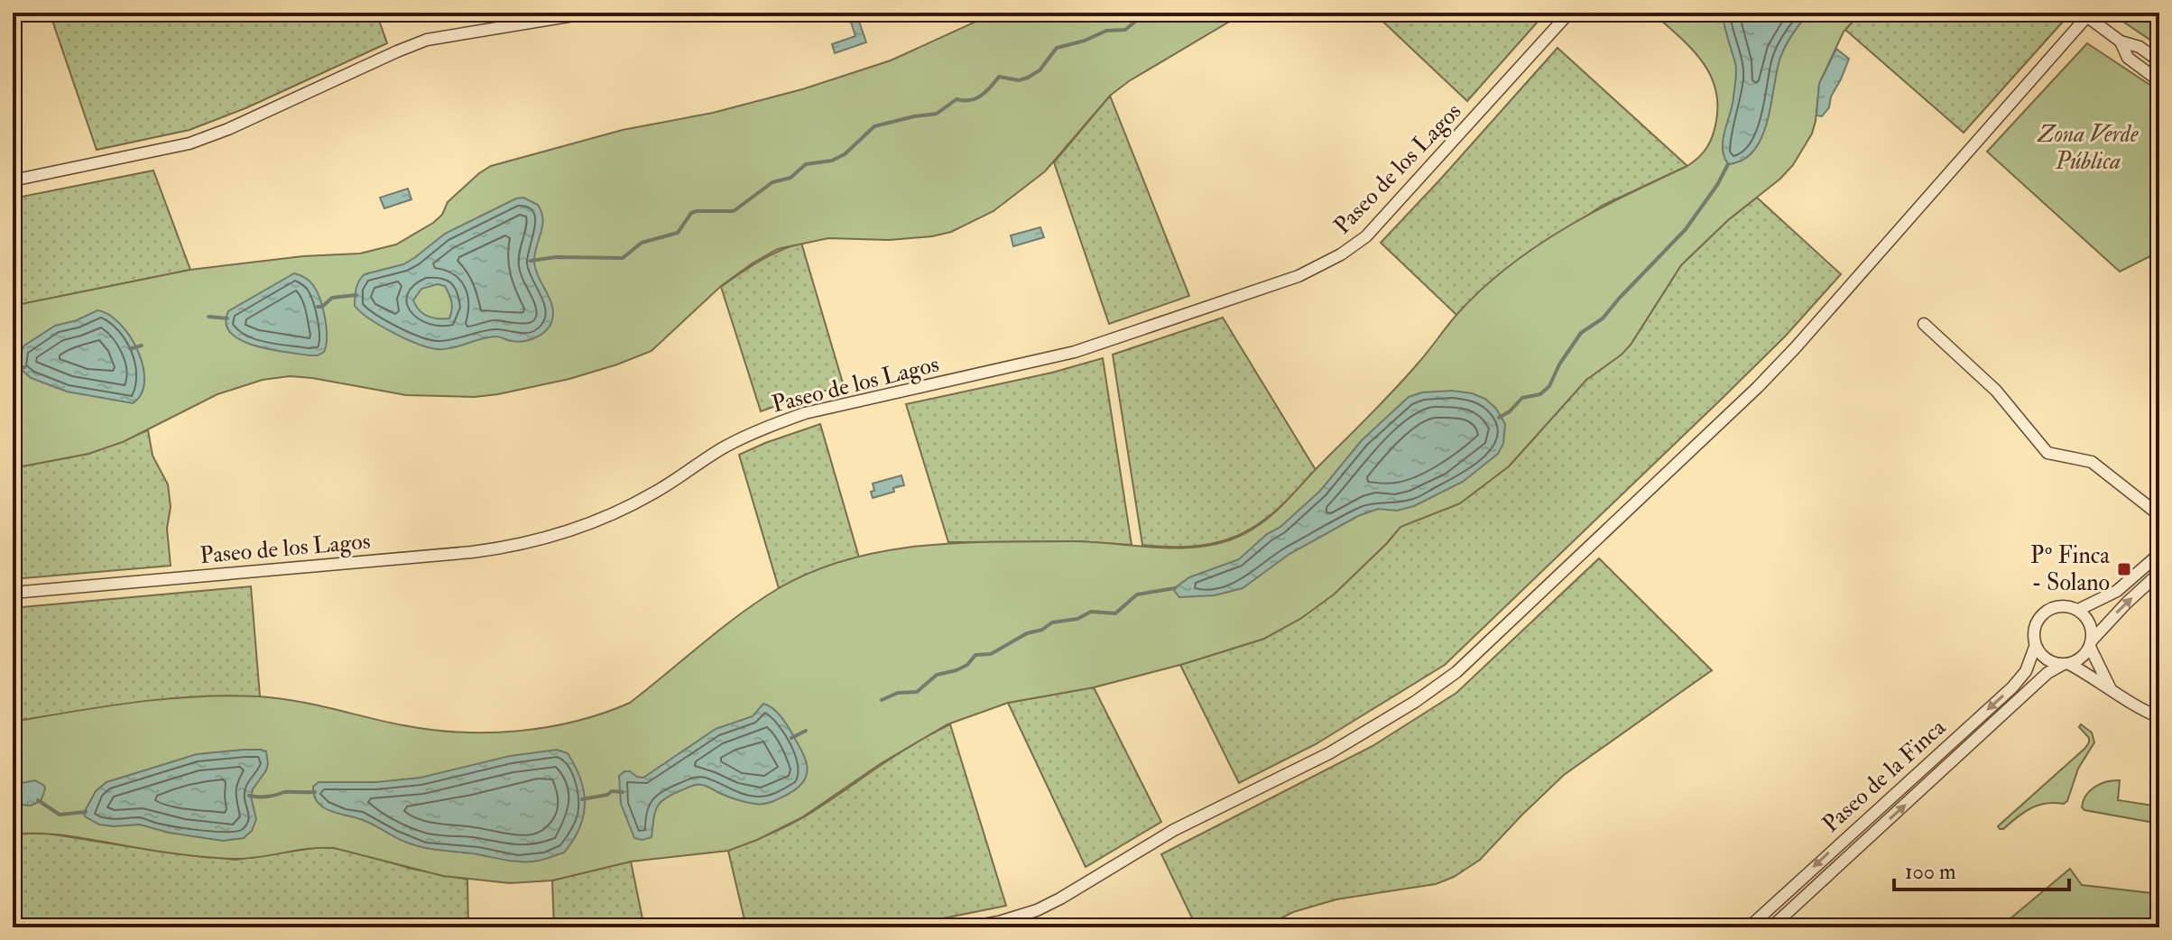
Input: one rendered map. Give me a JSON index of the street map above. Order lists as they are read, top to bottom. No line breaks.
{"streets":{"street":["Paseo de los Lagos","Paseo de la Finca"]},"parks":["Zona Verde Pública"],"places":{"transit":["Pº Finca - Solano"]},"scale_bar":"100 m"}
